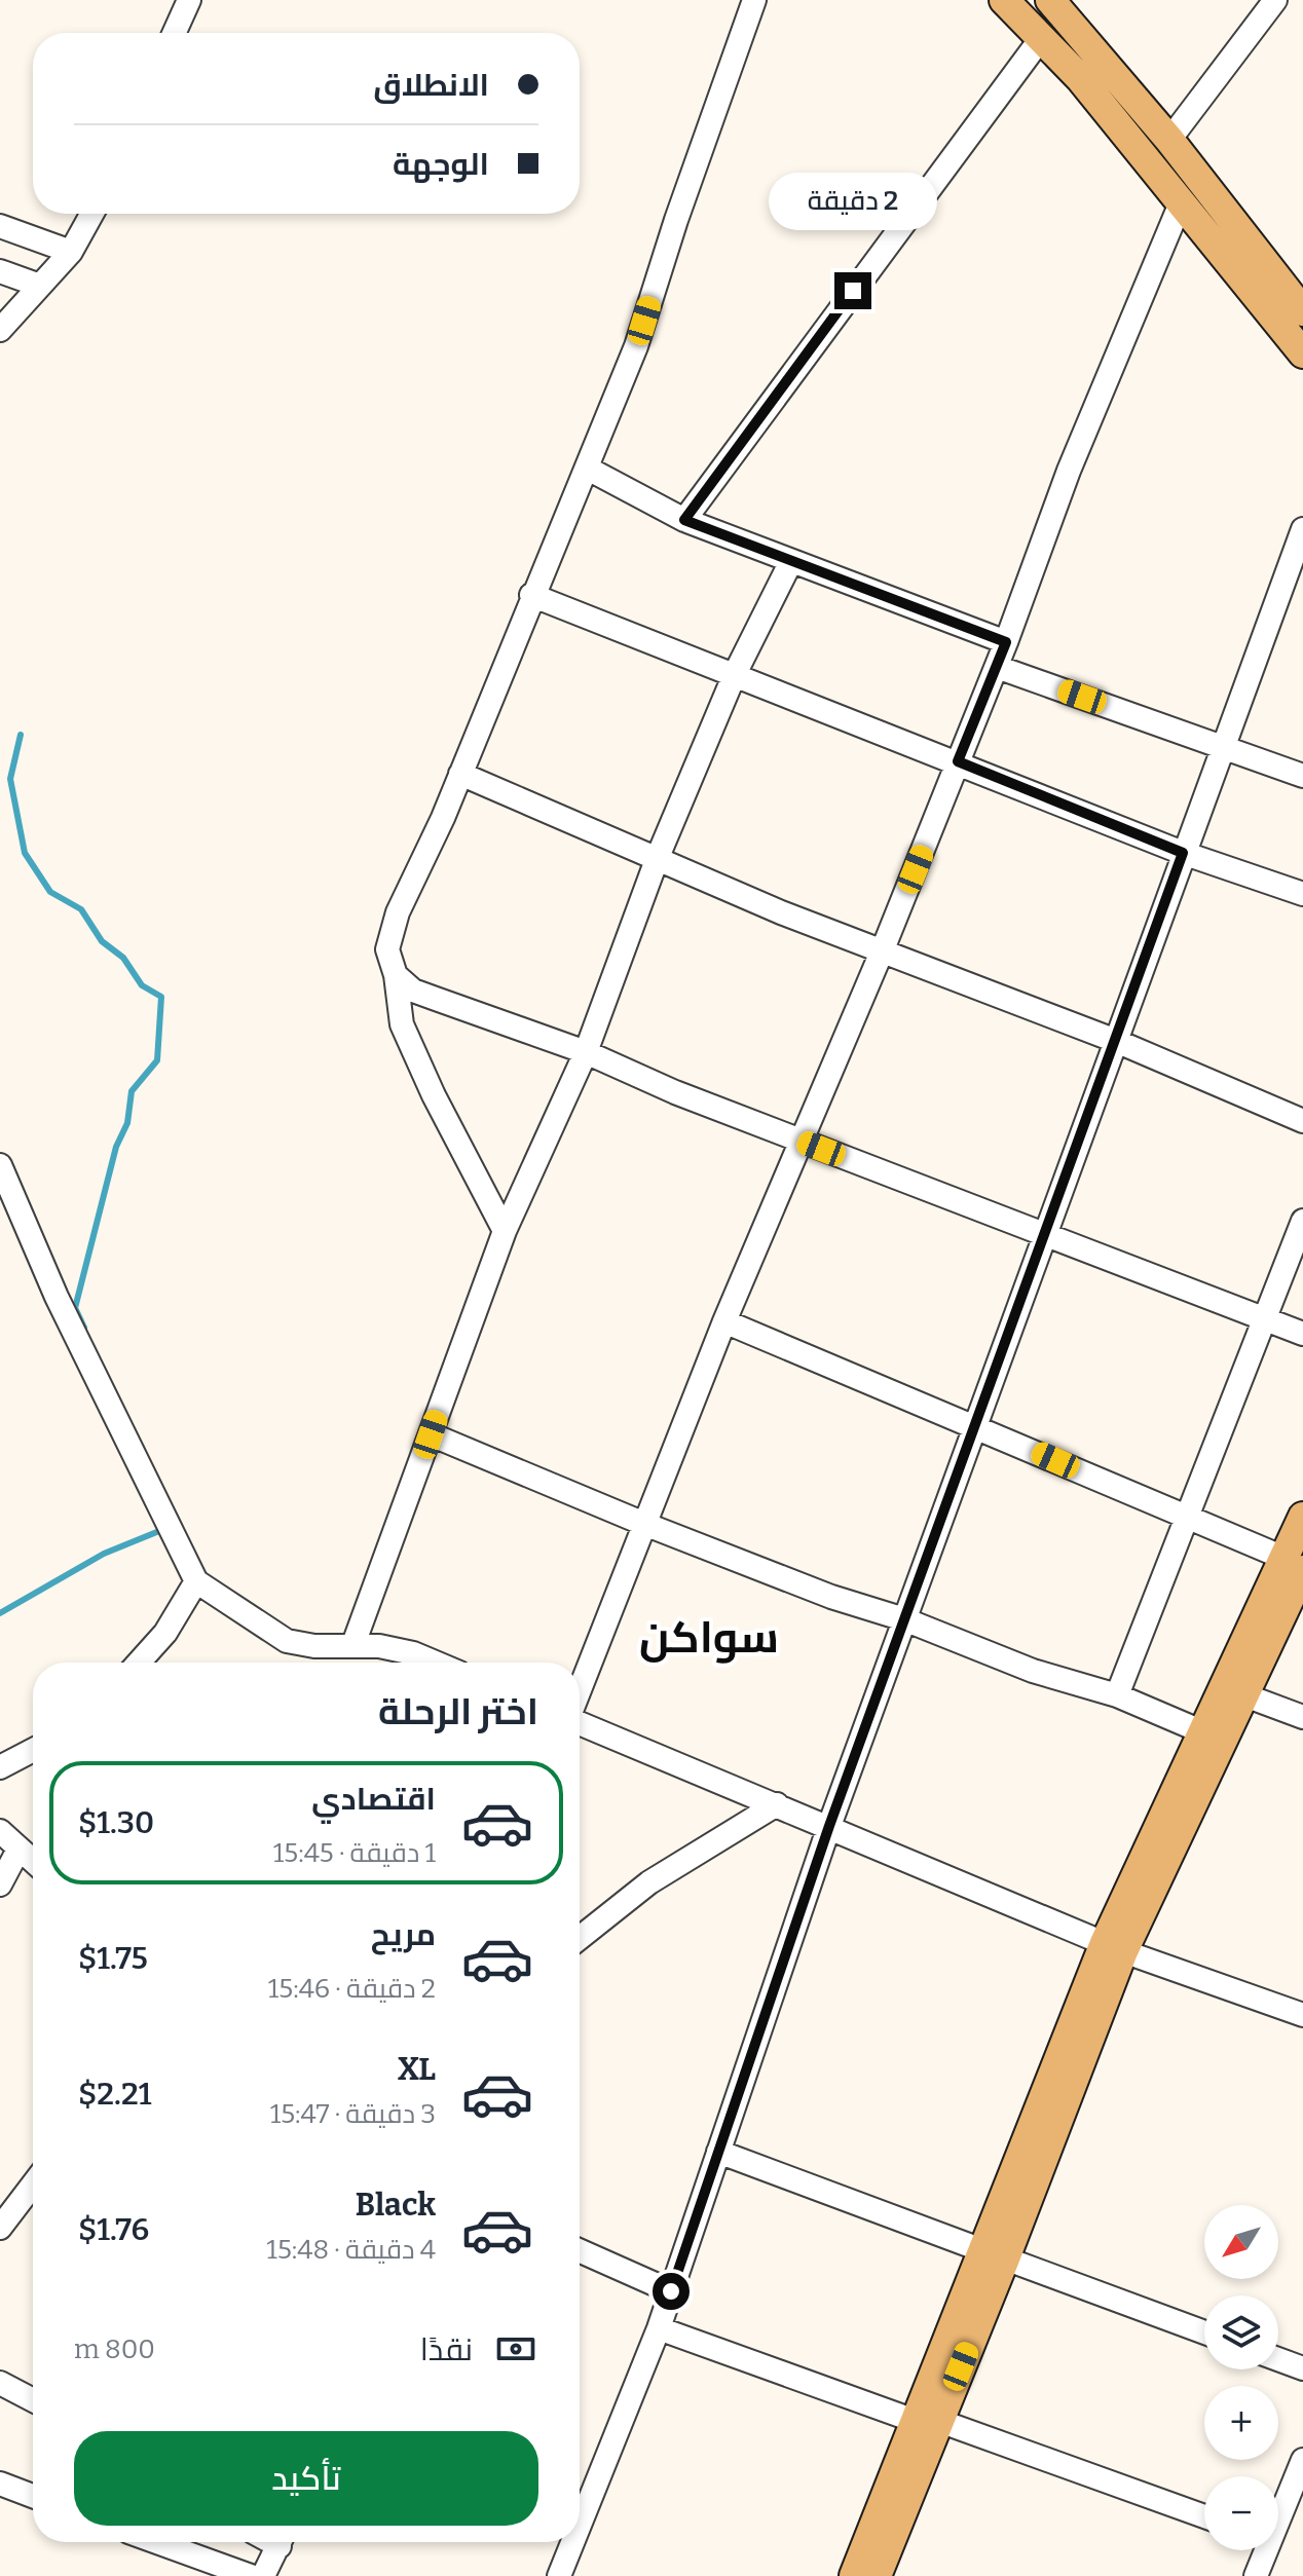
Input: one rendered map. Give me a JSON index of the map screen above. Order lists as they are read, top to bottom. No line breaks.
{"districts":["سواكن"],"north":"bottom left","page":{"banner":["الانطلاق","الوجهة"],"bubble":"2 دقيقة","heading":"اختر الرحلة","list":[{"name":"اقتصادي","note":"1 دقيقة · 15:45","value":"$1.30"},{"name":"مريح","note":"2 دقيقة · 15:46","value":"$1.75"},{"name":"XL","note":"3 دقيقة · 15:47","value":"$2.21"},{"name":"Black","note":"4 دقيقة · 15:48","value":"$1.76"}],"map_buttons":["+","−"],"pay":["نقدًا","800 m"],"buttons":"تأكيد"}}
